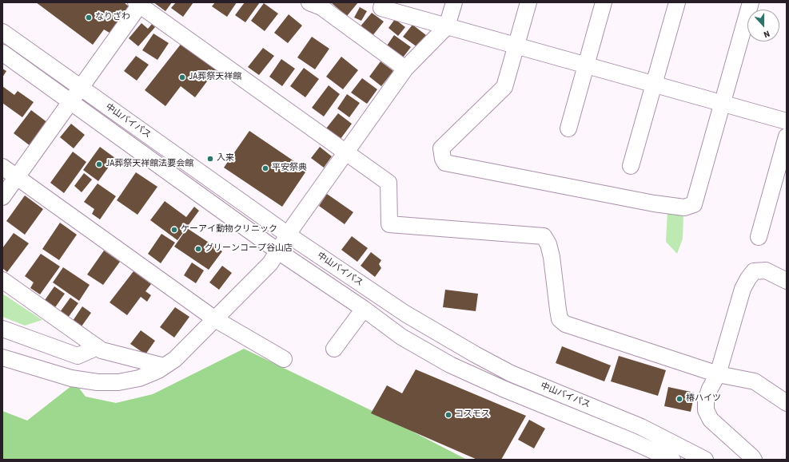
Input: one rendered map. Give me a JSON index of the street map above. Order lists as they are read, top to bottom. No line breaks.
{"streets":{"street":["中山バイパス"]},"places":["なりざわ","JA葬祭天祥館","入来","JA葬祭天祥館法要会館","平安祭典","ケーアイ動物クリニック","グリーンコープ谷山店","椿ハイツ","コスモス"],"north":"bottom"}
